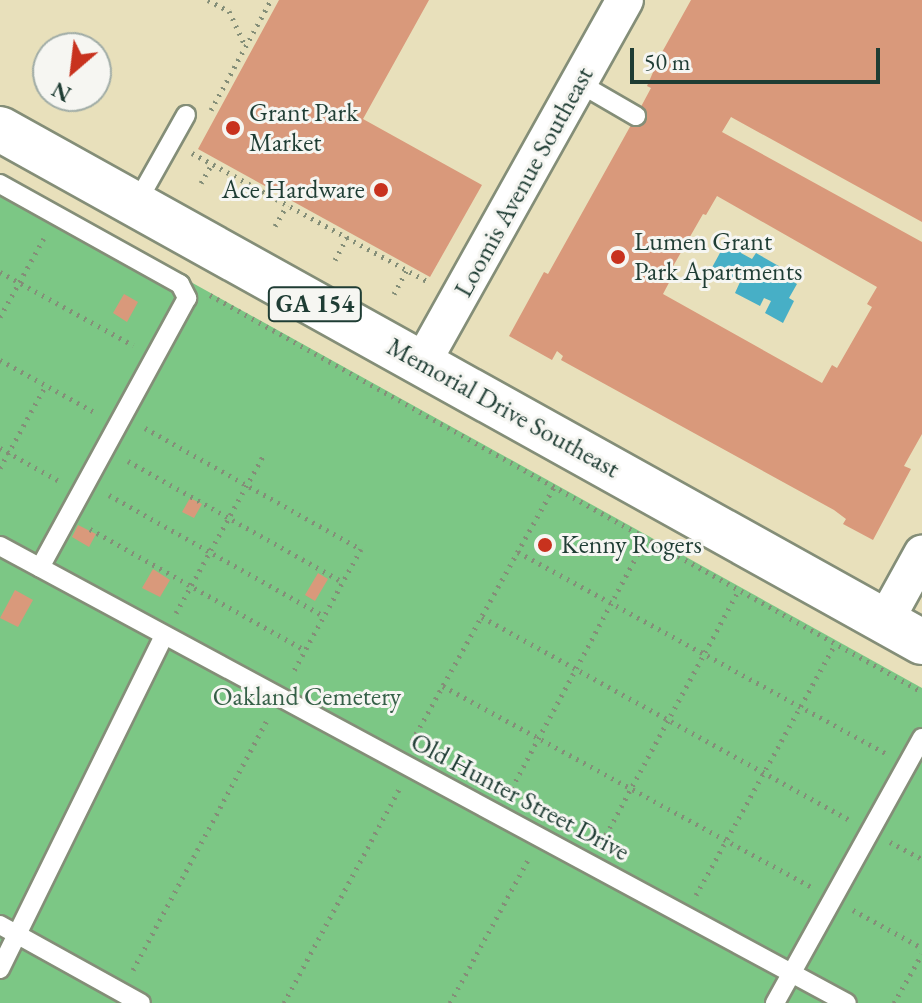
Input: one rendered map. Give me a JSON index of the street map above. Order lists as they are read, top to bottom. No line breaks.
{"streets":{"main road":["GA 154","Memorial Drive Southeast"],"street":["Loomis Avenue Southeast"],"lane":["Old Hunter Street Drive"]},"crossings":[["Loomis Avenue Southeast","Memorial Drive Southeast"]],"parks":["Oakland Cemetery"],"places":["Grant Park Market","Ace Hardware","Lumen Grant Park Apartments","Kenny Rogers"],"scale_bar":"50 m","north":"bottom left"}
